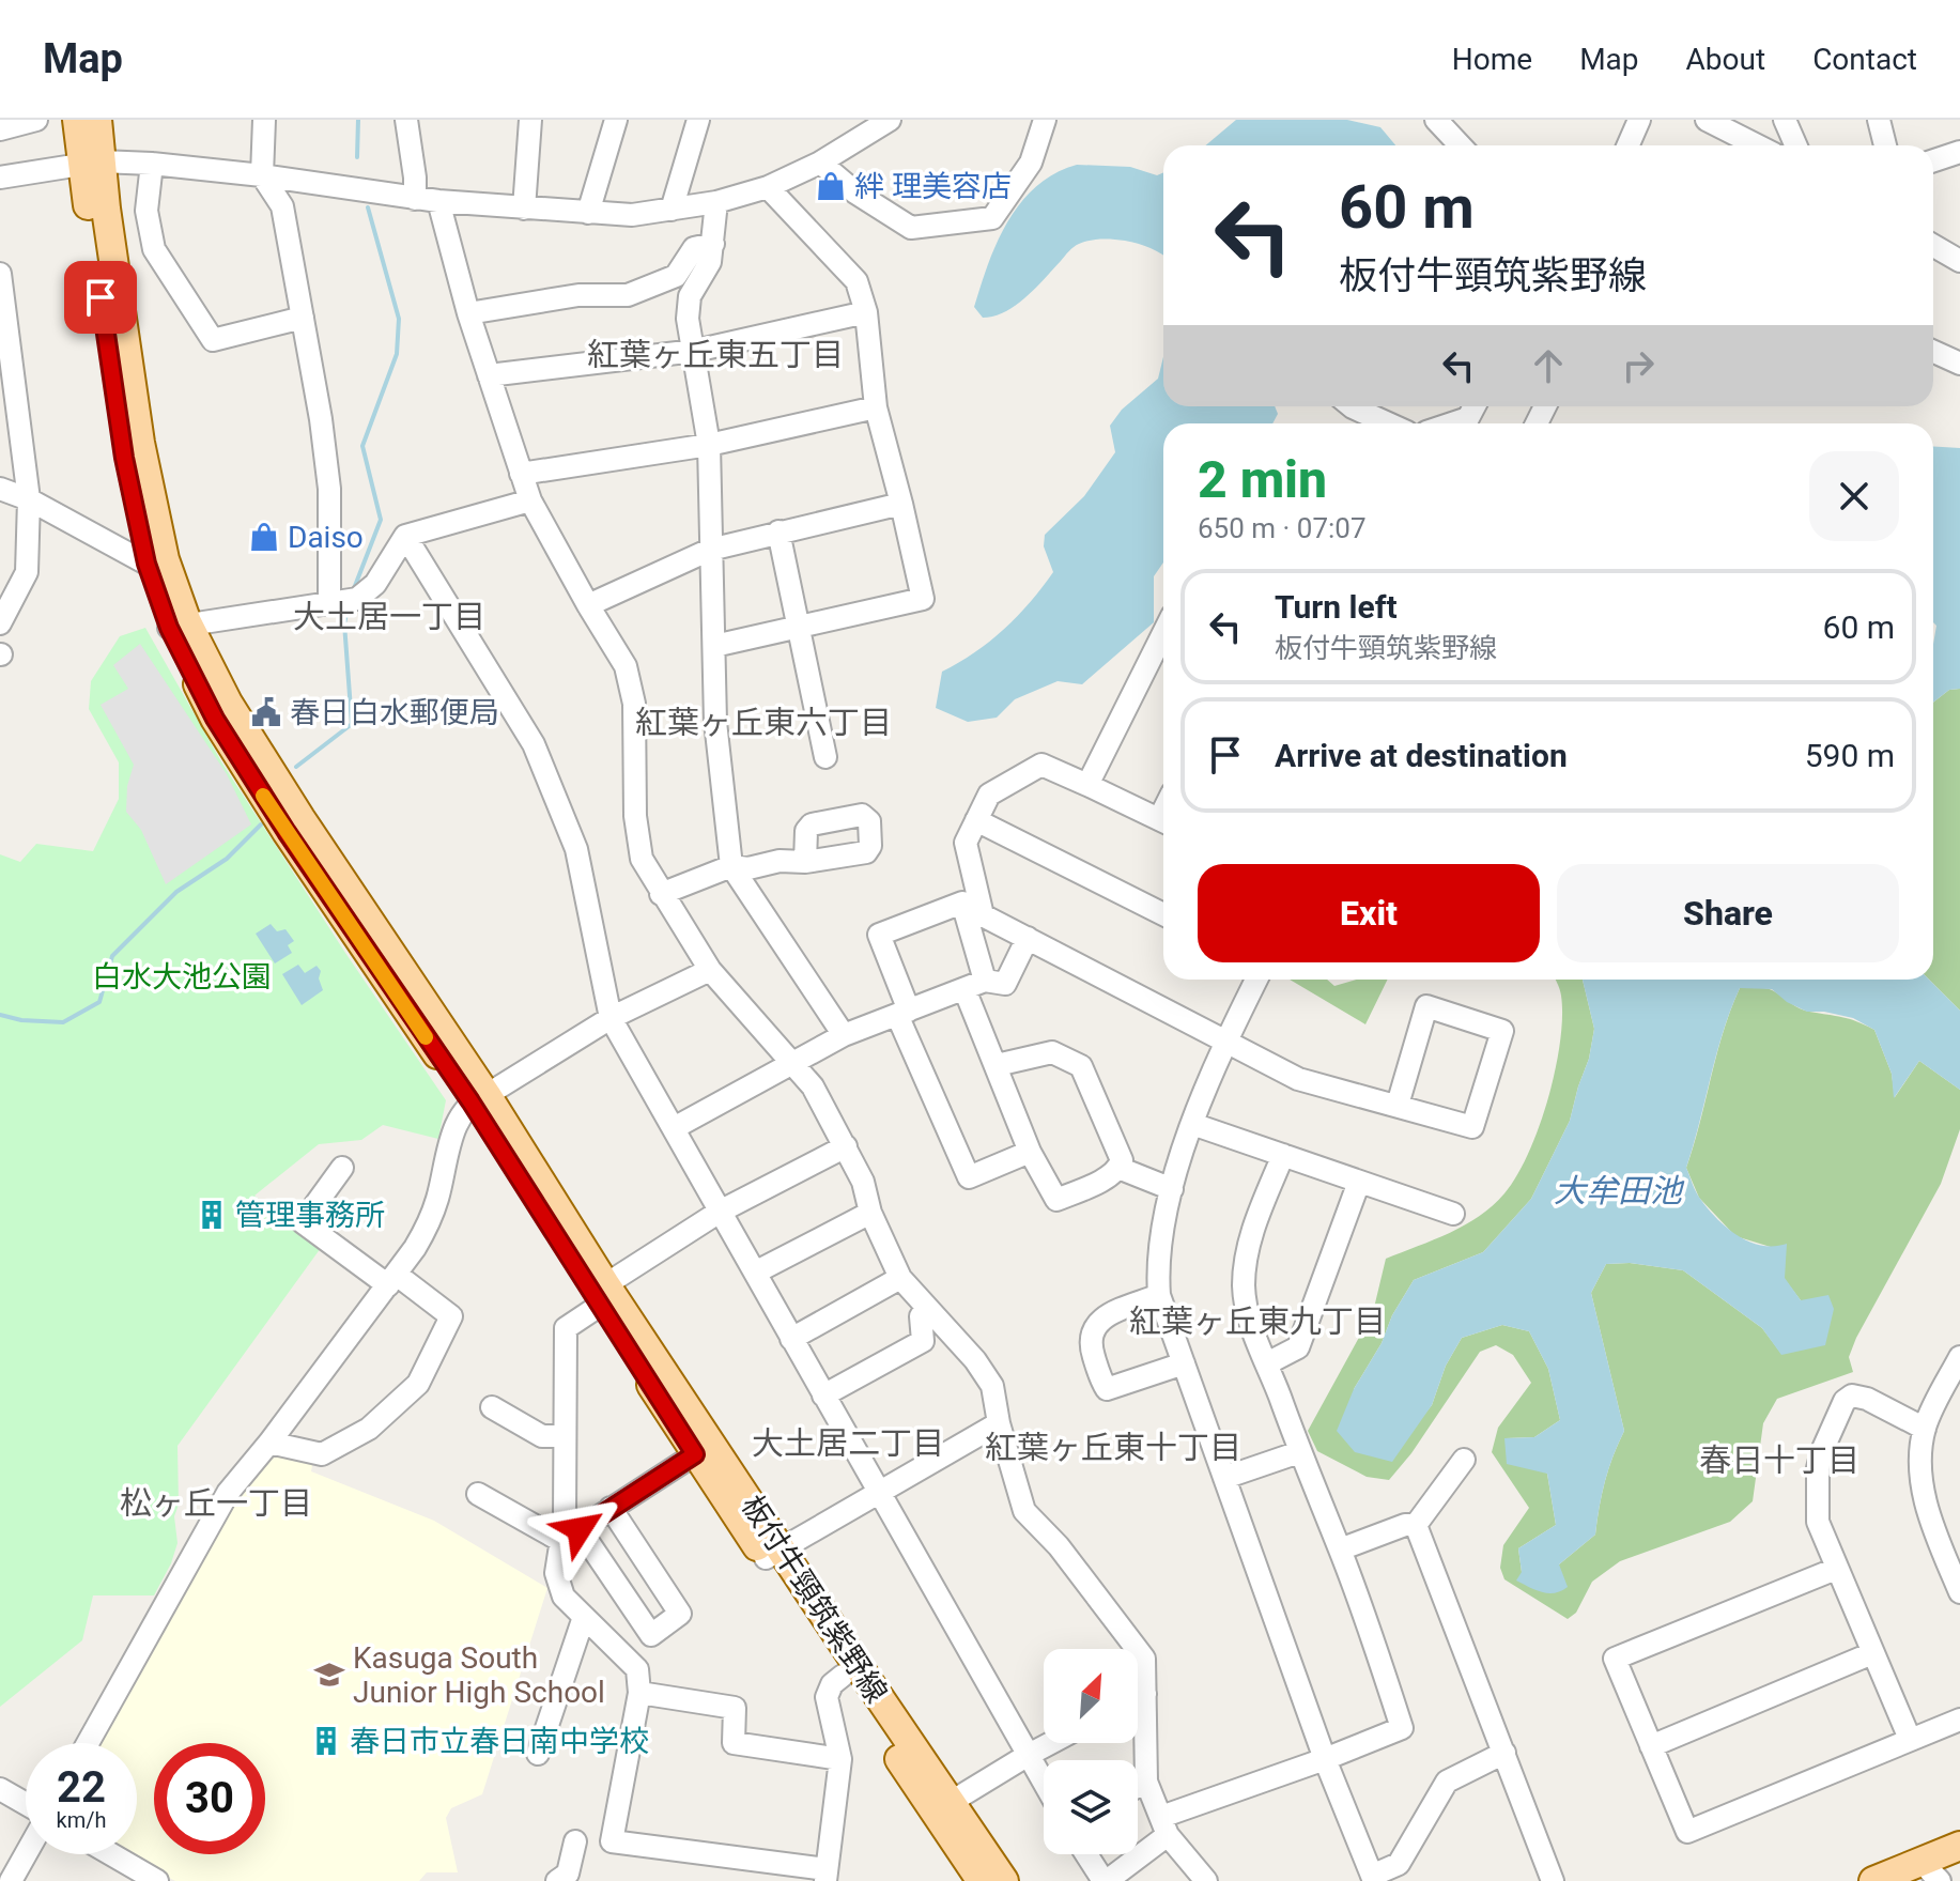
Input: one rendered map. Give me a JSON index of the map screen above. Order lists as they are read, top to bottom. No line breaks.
{"streets":{"main road":["板付牛頸筑紫野線"]},"districts":["紅葉ヶ丘東五丁目","大土居一丁目","紅葉ヶ丘東六丁目","紅葉ヶ丘東九丁目","大土居二丁目","紅葉ヶ丘東十丁目","春日十丁目","松ヶ丘一丁目"],"water":["大牟田池"],"parks":["白水大池公園"],"places":{"shop":["絆 理美容店","Daiso"],"public building":["春日白水郵便局"],"building":["管理事務所","春日市立春日南中学校"],"school or university":["Kasuga South Junior High School"]},"north":"top right","page":{"header":"Map","nav":["Home","Map","About","Contact"],"turn":["60 m","板付牛頸筑紫野線"],"heading":["2 min","650 m · 07:07"],"list":[{"name":"Turn left","note":"板付牛頸筑紫野線","value":"60 m"},{"name":"Arrive at destination","value":"590 m"}],"buttons":["Exit","Share"],"speed":"22 km/h","limit":"30"}}
